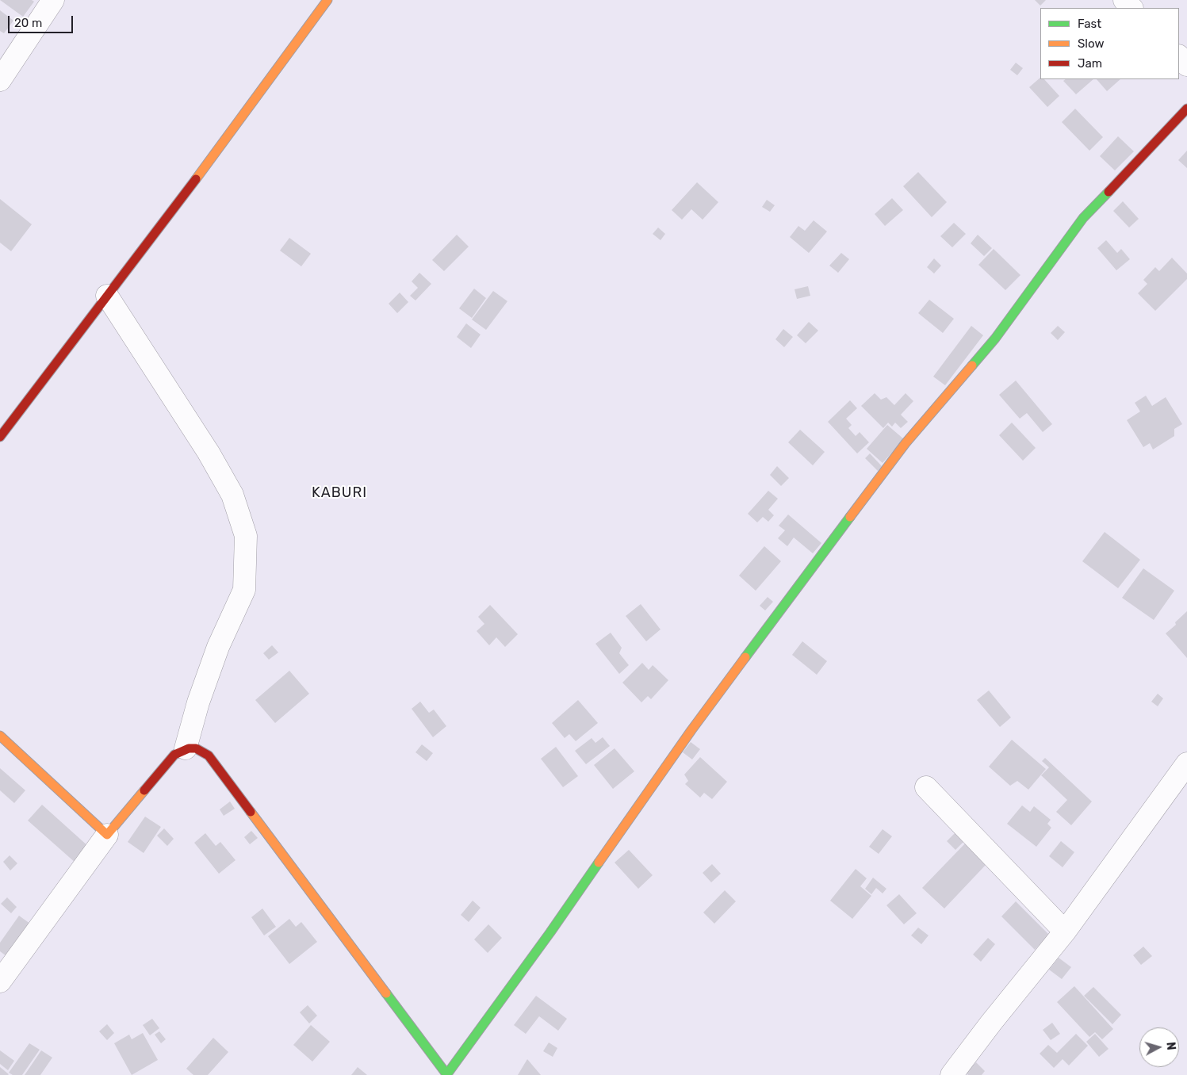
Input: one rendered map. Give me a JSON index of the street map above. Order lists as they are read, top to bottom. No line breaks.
{"districts":["KABURI"],"legend":["Fast","Slow","Jam"],"scale_bar":"20 m","north":"right"}
